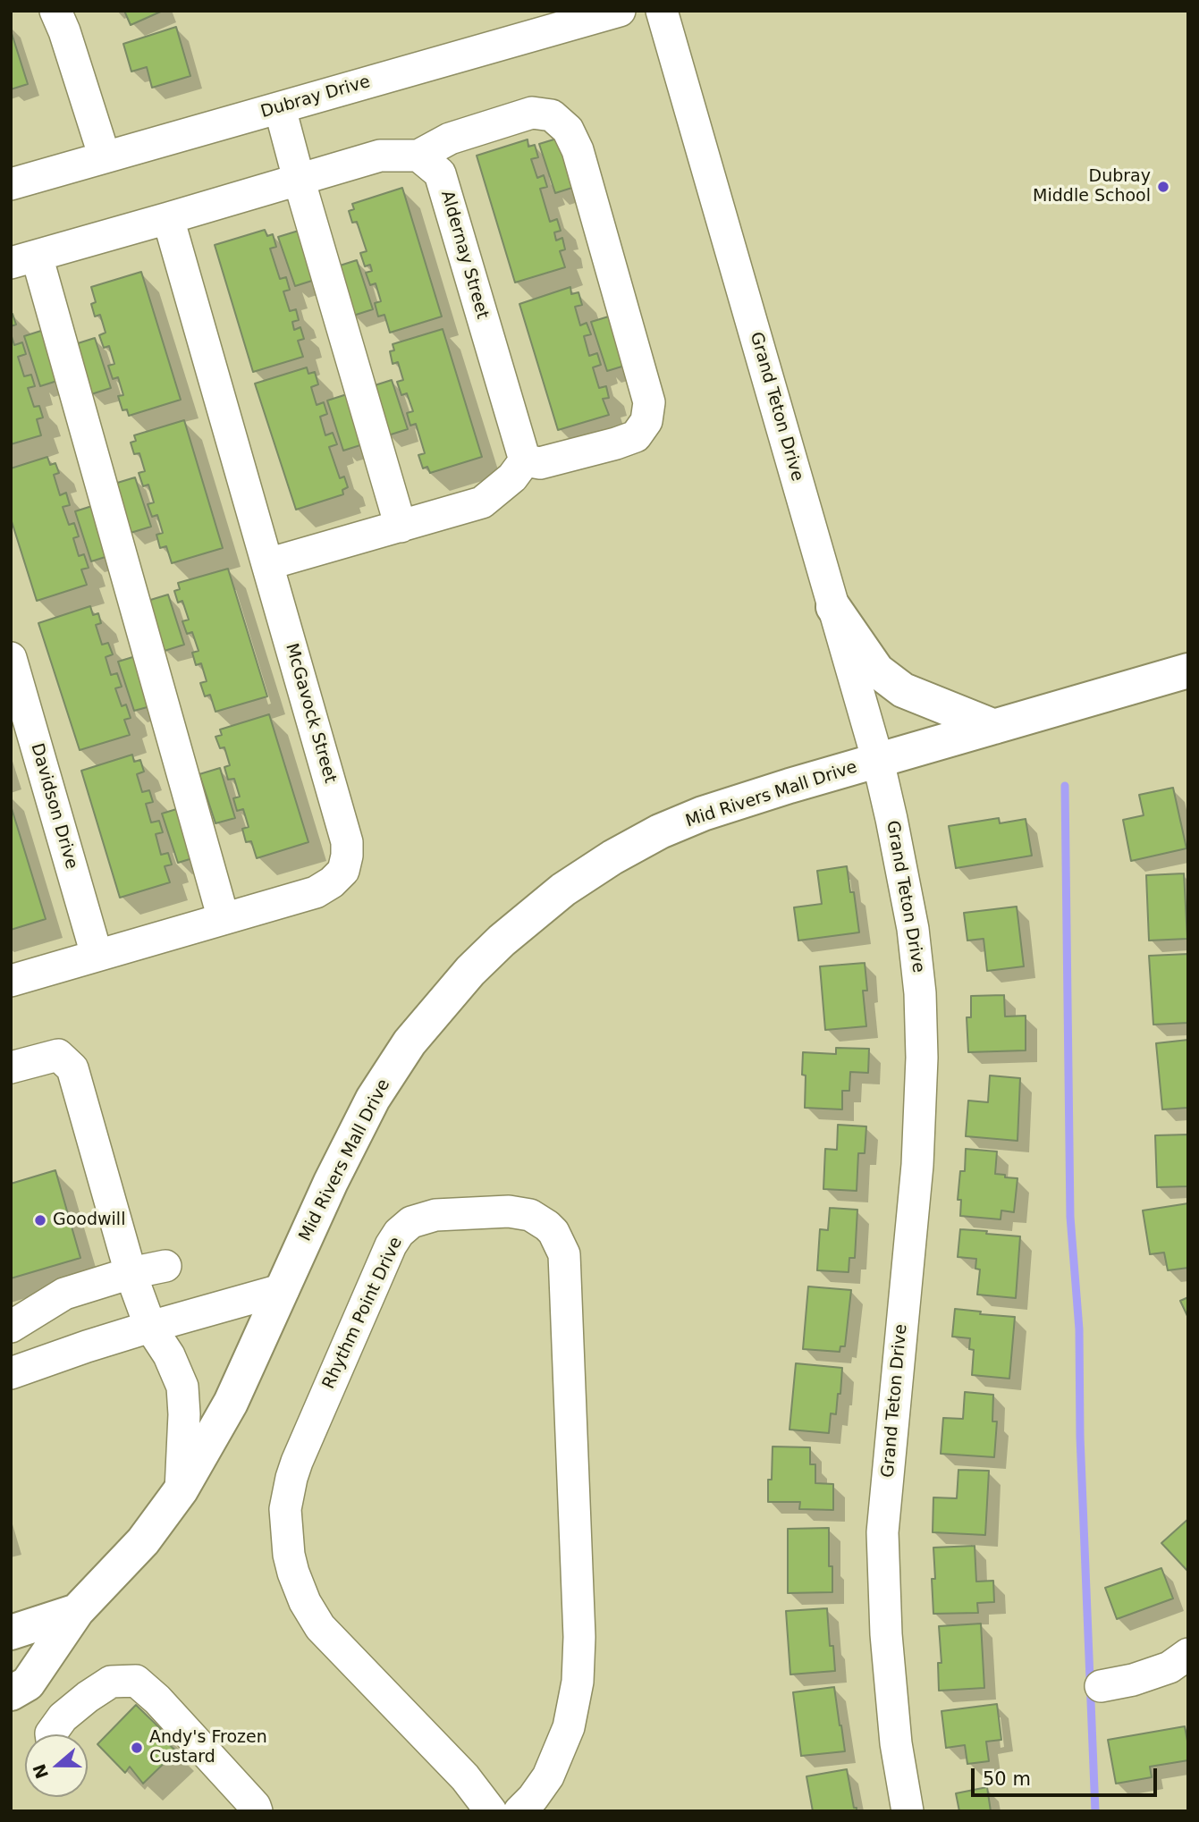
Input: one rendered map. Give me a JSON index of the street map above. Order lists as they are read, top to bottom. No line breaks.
{"streets":{"main road":["Mid Rivers Mall Drive"],"street":["Dubray Drive","Aldernay Street","Grand Teton Drive","McGavock Street","Davidson Drive","Rhythm Point Drive"]},"crossings":[["Grand Teton Drive","Mid Rivers Mall Drive"],["McGavock Street","Davidson Drive"]],"places":["Dubray Middle School","Goodwill","Andy's Frozen Custard"],"scale_bar":"50 m","north":"left"}
